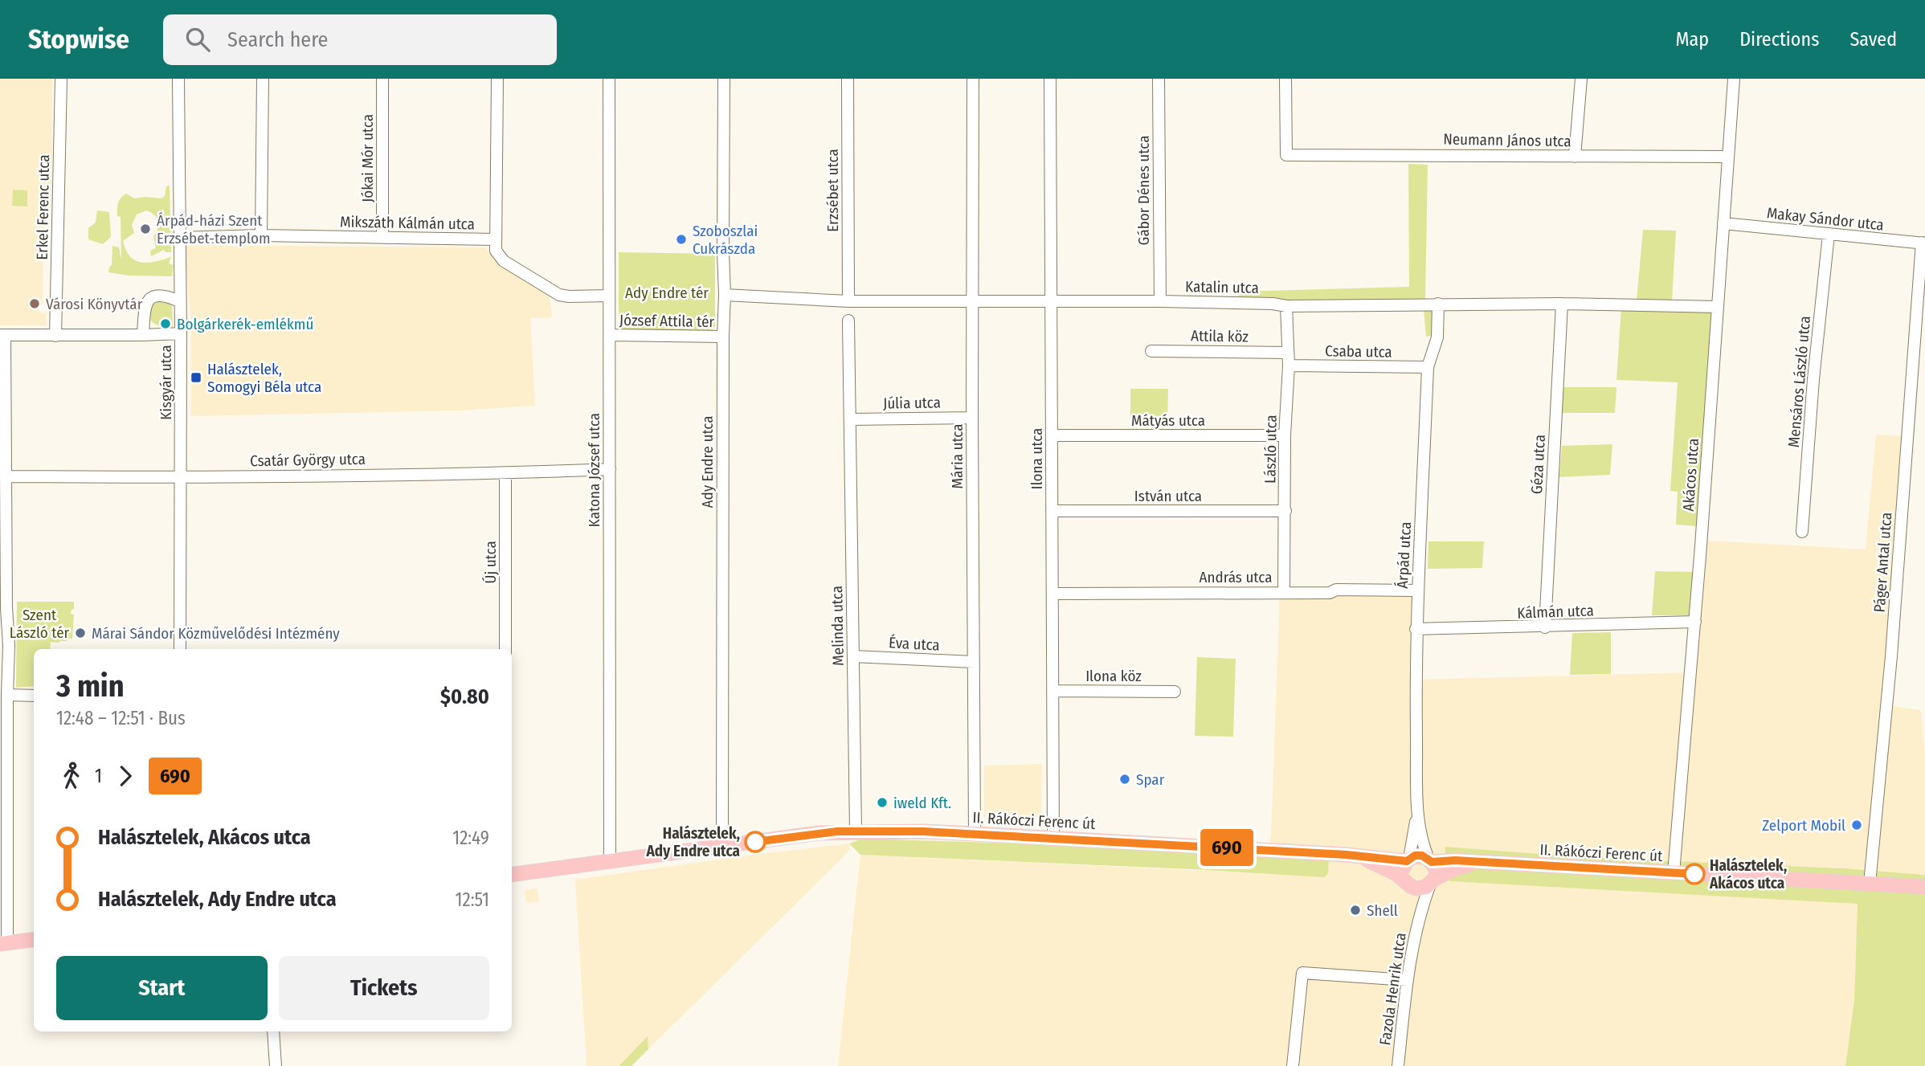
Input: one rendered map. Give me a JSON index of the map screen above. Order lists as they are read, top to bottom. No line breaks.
{"streets":{"main road":["II. Rákóczi Ferenc út"],"street":["Neumann János utca","Jókai Mór utca","Erzsébet utca","Gábor Dénes utca","Erkel Ferenc utca","Makay Sándor utca","Mikszáth Kálmán utca","Katalin utca","József Attila tér","Attila köz","Csaba utca","Mensáros László utca","Kisgyár utca","Júlia utca","Mátyás utca","László utca","Mária utca","Ilona utca","Csatár György utca","Ady Endre utca","Géza utca","Katona József utca","Akácos utca","István utca","Árpád utca","Új utca","Páger Antal utca","András utca","Kálmán utca","Melinda utca","Éva utca","Ilona köz","Fazola Henrik utca"]},"crossings":[["Neumann János utca","Akácos utca"],["Jókai Mór utca","Mikszáth Kálmán utca"],["Erzsébet utca","Katalin utca"],["Gábor Dénes utca","Katalin utca"],["Makay Sándor utca","Mensáros László utca"],["Makay Sándor utca","Akácos utca"],["Makay Sándor utca","Páger Antal utca"],["Mikszáth Kálmán utca","Kisgyár utca"],["Mikszáth Kálmán utca","Katona József utca"],["Katalin utca","László utca"],["Katalin utca","Mária utca"],["Katalin utca","Ilona utca"],["Katalin utca","Ady Endre utca"],["Katalin utca","Géza utca"],["Katalin utca","Akácos utca"],["Katalin utca","Árpád utca"],["József Attila tér","Ady Endre utca"],["József Attila tér","Katona József utca"],["Attila köz","László utca"],["Csaba utca","László utca"],["Csaba utca","Árpád utca"],["Kisgyár utca","Csatár György utca"],["Júlia utca","Mária utca"],["Júlia utca","Melinda utca"],["Mátyás utca","László utca"],["Mátyás utca","Ilona utca"],["László utca","István utca"],["László utca","András utca"],["Mária utca","Éva utca"],["Mária utca","II. Rákóczi Ferenc út"],["Ilona utca","István utca"],["Ilona utca","András utca"],["Ilona utca","Ilona köz"],["Ilona utca","II. Rákóczi Ferenc út"],["Csatár György utca","Katona József utca"],["Csatár György utca","Új utca"],["Ady Endre utca","II. Rákóczi Ferenc út"],["Géza utca","Kálmán utca"],["Katona József utca","II. Rákóczi Ferenc út"],["Akácos utca","Kálmán utca"],["Akácos utca","II. Rákóczi Ferenc út"],["Árpád utca","András utca"],["Árpád utca","Kálmán utca"],["Árpád utca","II. Rákóczi Ferenc út"],["Páger Antal utca","II. Rákóczi Ferenc út"],["Melinda utca","Éva utca"],["Melinda utca","II. Rákóczi Ferenc út"]],"parks":["Ady Endre tér","Szent László tér"],"places":{"other":["Árpád-házi Szent Erzsébet-templom","Szoboszlai Cukrászda","Városi Könyvtár","Bolgárkerék-emlékmű","Márai Sándor Közművelődési Intézmény","Spar","iweld Kft.","Zelport Mobil","Halásztelek, Ady Endre utca","Halásztelek, Akácos utca","Shell"],"transit":["Halásztelek, Somogyi Béla utca"]},"lines":["bus line 690"],"page":{"header":"Stopwise","search":"Search here","nav":["Map","Directions","Saved"],"on_map":"690","heading":["3 min","12:48 – 12:51 · Bus","$0.80"],"legs":["1","690"],"list":[{"name":"Halásztelek, Akácos utca","value":"12:49"},{"name":"Halásztelek, Ady Endre utca","value":"12:51"}],"buttons":["Start","Tickets"]}}
